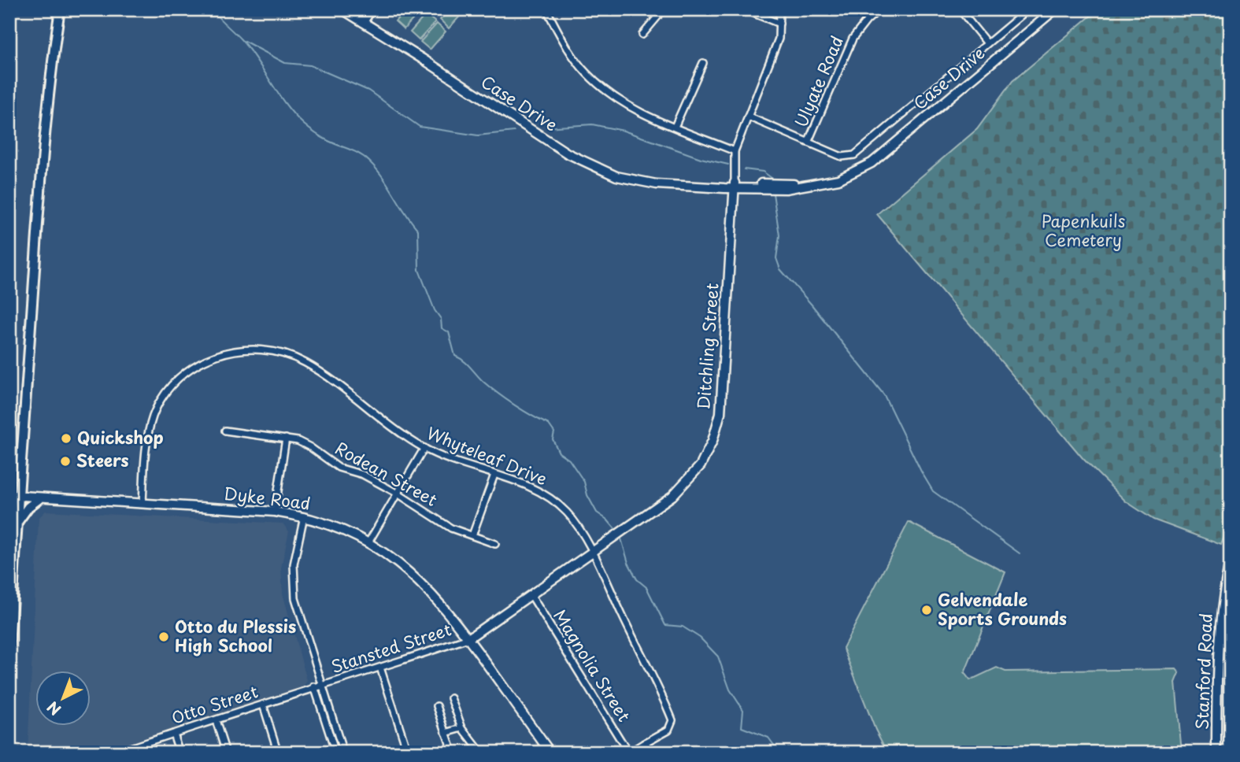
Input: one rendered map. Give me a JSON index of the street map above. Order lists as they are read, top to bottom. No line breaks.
{"streets":{"street":["Case Drive","Ulyate Road","Ditchling Street","Whyteleaf Drive","Rodean Street","Dyke Road","Stansted Street","Magnolia Street","Stanford Road","Otto Street"]},"crossings":[["Case Drive","Ditchling Street"],["Ditchling Street","Whyteleaf Drive"],["Ditchling Street","Dyke Road"],["Ditchling Street","Stansted Street"],["Ditchling Street","Magnolia Street"],["Whyteleaf Drive","Dyke Road"],["Whyteleaf Drive","Magnolia Street"],["Dyke Road","Stansted Street"],["Stansted Street","Otto Street"]],"parks":["Papenkuils Cemetery"],"places":["Quickshop","Steers","Gelvendale Sports Grounds","Otto du Plessis High School"],"north":"bottom left"}
